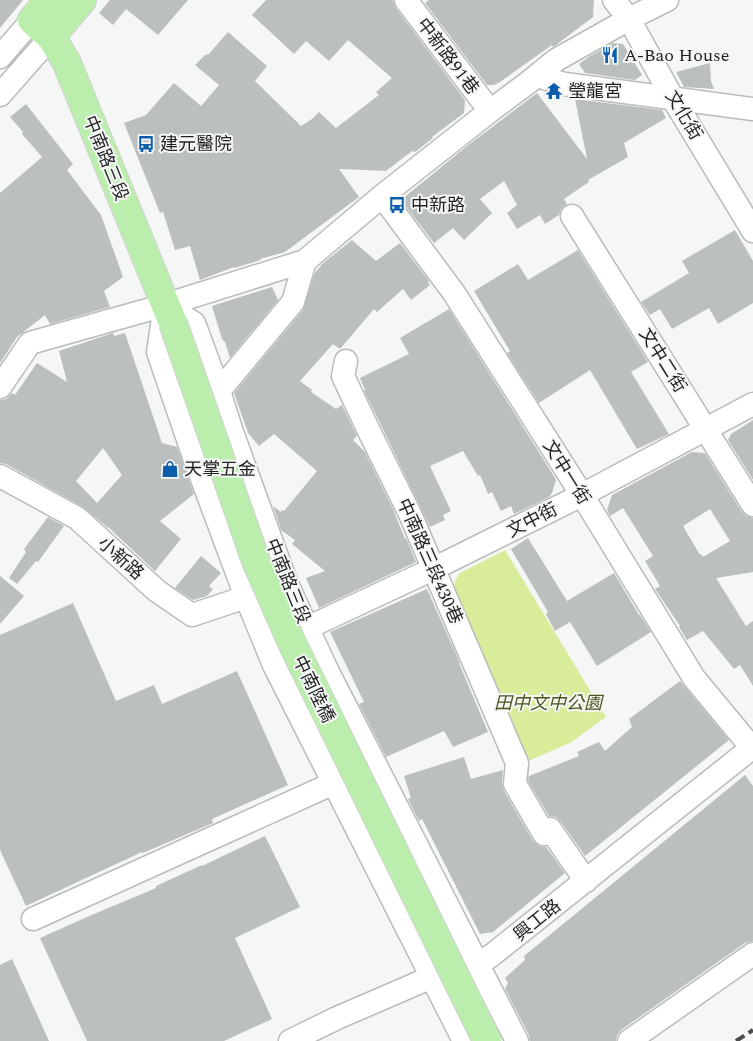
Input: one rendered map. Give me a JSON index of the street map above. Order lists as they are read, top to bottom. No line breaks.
{"streets":{"main road":["中南路三段","中南陸橋"],"street":["中新路91巷","文化街","文中二街","文中一街","文中街","小新路","中南路三段430巷","興工路"]},"crossings":[["中南路三段","文中街"],["中南路三段","中南陸橋"],["中南路三段","興工路"],["文中二街","文中街"],["文中一街","文中街"],["文中一街","興工路"],["文中街","中南路三段430巷"],["中南路三段430巷","興工路"]],"parks":["田中文中公園"],"places":{"restaurant":["A-Bao House"],"temple":["瑩龍宮"],"bus stop":["建元醫院","中新路"],"shop":["天掌五金"]}}
